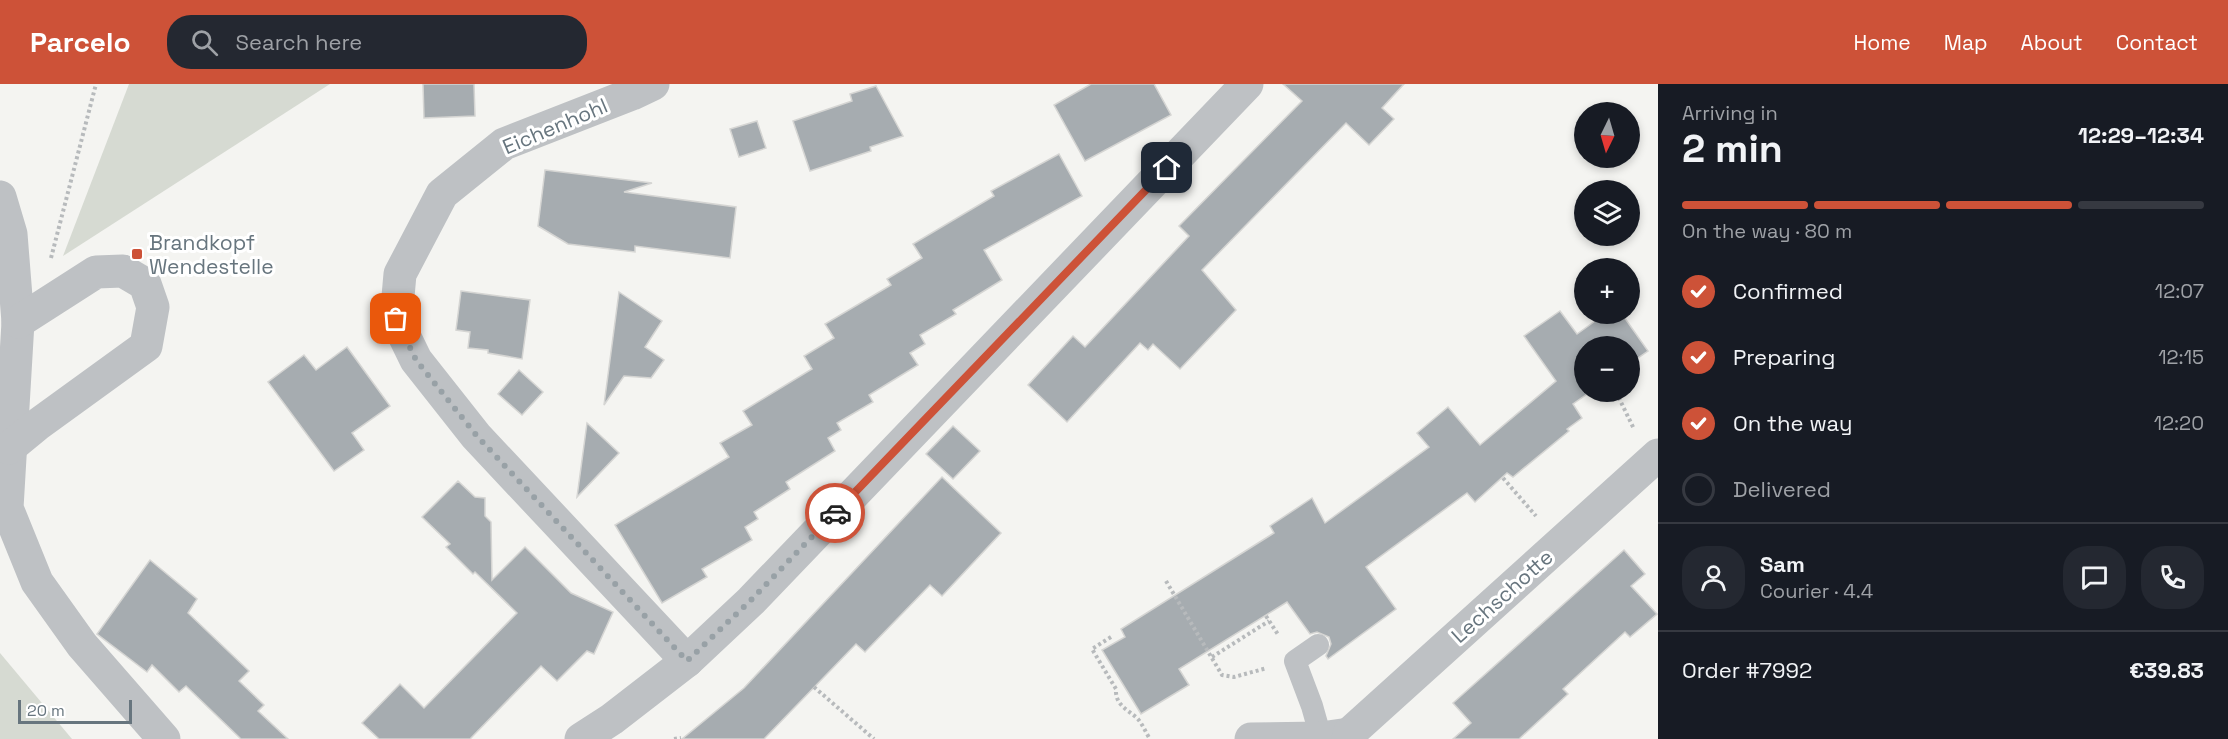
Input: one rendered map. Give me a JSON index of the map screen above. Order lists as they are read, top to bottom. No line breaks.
{"streets":{"street":["Eichenhohl","Lechschotte"]},"places":{"transit":["Brandkopf Wendestelle"]},"scale_bar":"20 m","north":"bottom","page":{"header":"Parcelo","search":"Search here","nav":["Home","Map","About","Contact"],"heading":["2 min","Arriving in","12:29–12:34"],"panel":["Sam","Courier · 4.4","Order #7992","€39.83"],"map_buttons":["+","−"],"bar":"On the way · 80 m","list":[["Confirmed","12:07"],["Preparing","12:15"],["On the way","12:20"],"Delivered"],"scale":"20 m"}}
